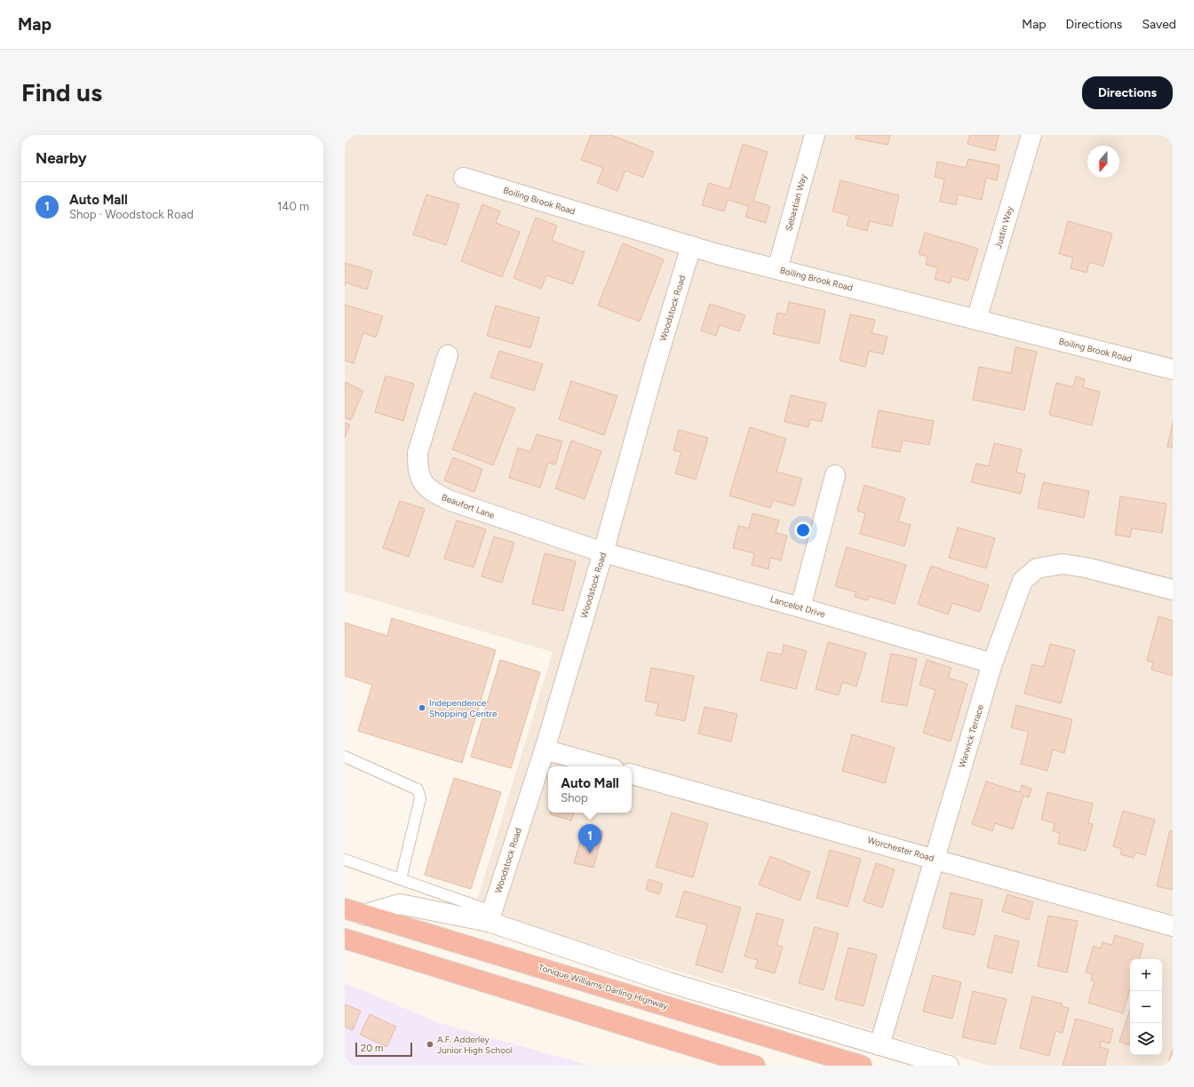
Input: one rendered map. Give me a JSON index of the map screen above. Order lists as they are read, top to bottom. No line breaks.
{"streets":{"highway":["Tonique Williams-Darling Highway"],"street":["Boiling Brook Road","Sebastian Way","Justin Way","Woodstock Road","Beaufort Lane","Lancelot Drive","Warwick Terrace","Worchester Road"]},"crossings":[["Boiling Brook Road","Sebastian Way"],["Boiling Brook Road","Justin Way"],["Boiling Brook Road","Woodstock Road"],["Woodstock Road","Beaufort Lane"],["Woodstock Road","Lancelot Drive"],["Beaufort Lane","Lancelot Drive"],["Lancelot Drive","Warwick Terrace"],["Warwick Terrace","Worchester Road"]],"places":["Independence Shopping Centre","A.F. Adderley Junior High School"],"scale_bar":"20 m","north":"bottom","page":{"header":"Map","nav":["Map","Directions","Saved"],"buttons":"Directions","title":"Find us","heading":"Nearby","list":[{"mark":"1","name":"Auto Mall","note":"Shop · Woodstock Road","value":"140 m"}],"popup":["Auto Mall","Shop"],"pins":"1","map_buttons":["+","−"],"scale":"20 m"}}
